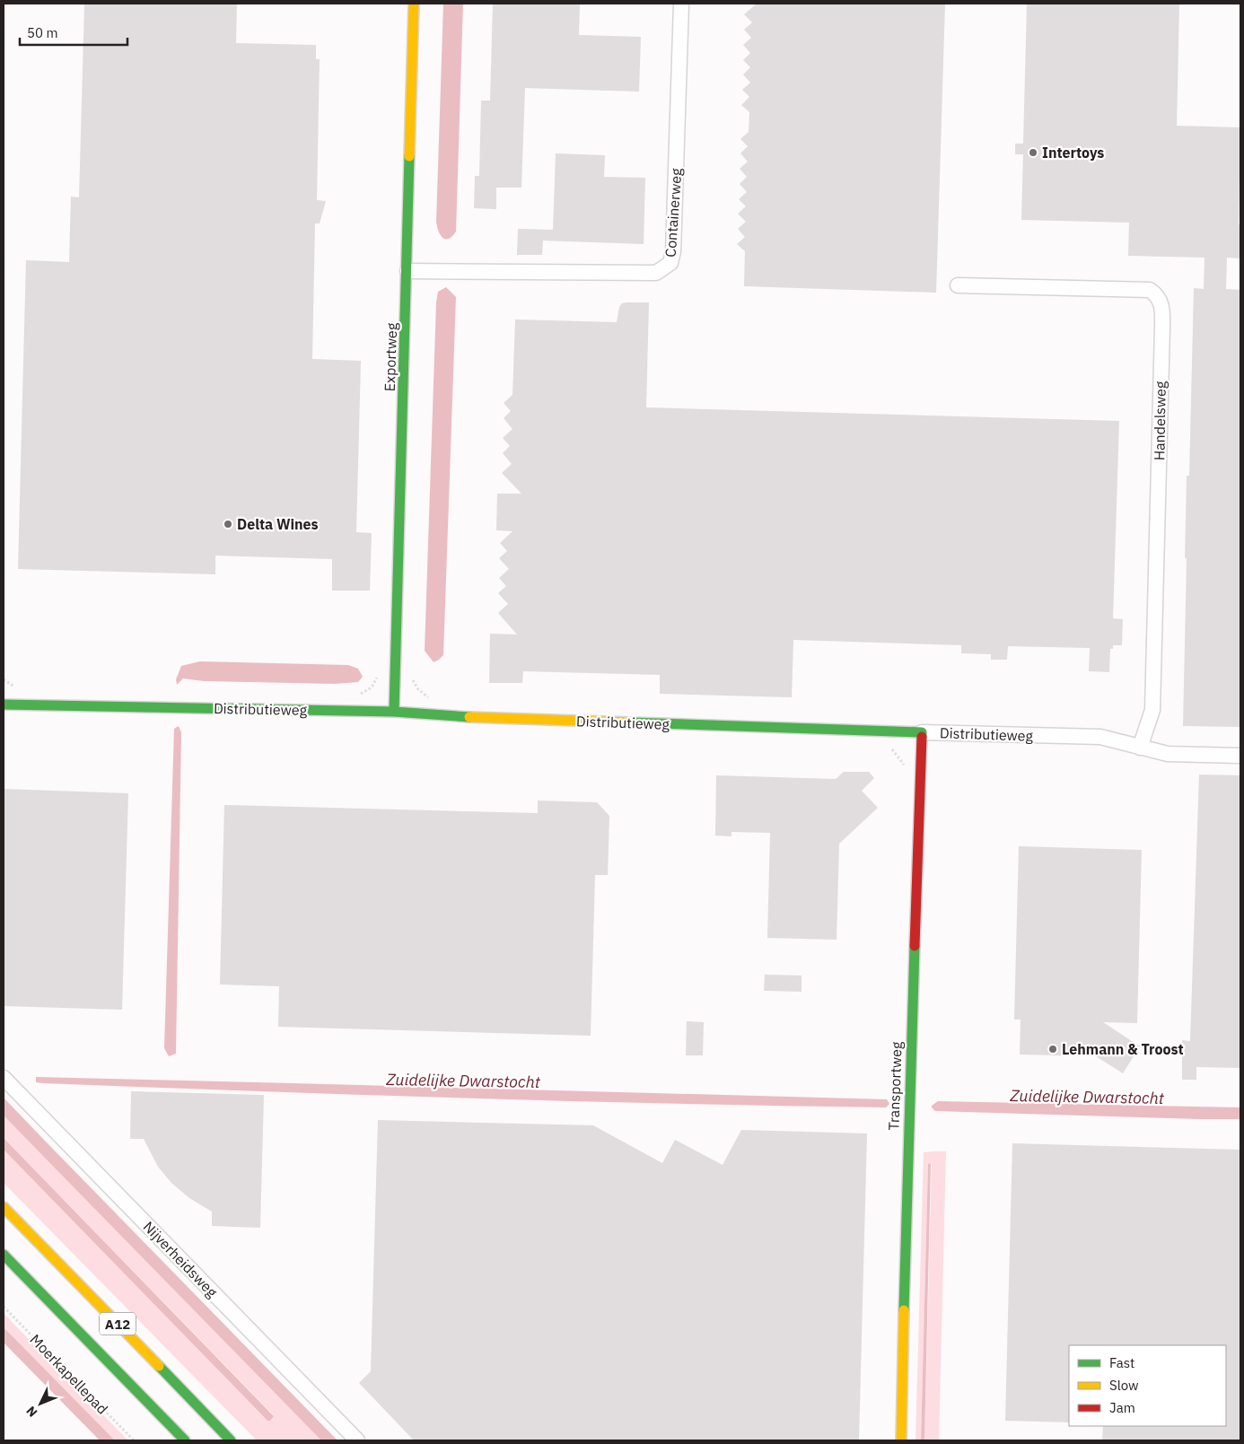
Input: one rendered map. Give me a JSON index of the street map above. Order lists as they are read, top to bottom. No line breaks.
{"streets":{"main road":["Exportweg","Distributieweg","Transportweg","A12"],"street":["Containerweg","Handelsweg","Nijverheidsweg"],"path":["Moerkapellepad"]},"crossings":[["Containerweg","Exportweg"],["Exportweg","Distributieweg"],["Handelsweg","Distributieweg"],["Distributieweg","Transportweg"]],"water":["Zuidelijke Dwarstocht"],"places":["Intertoys","Delta Wines","Lehmann & Troost"],"legend":["Fast","Slow","Jam"],"scale_bar":"50 m","north":"bottom left"}
